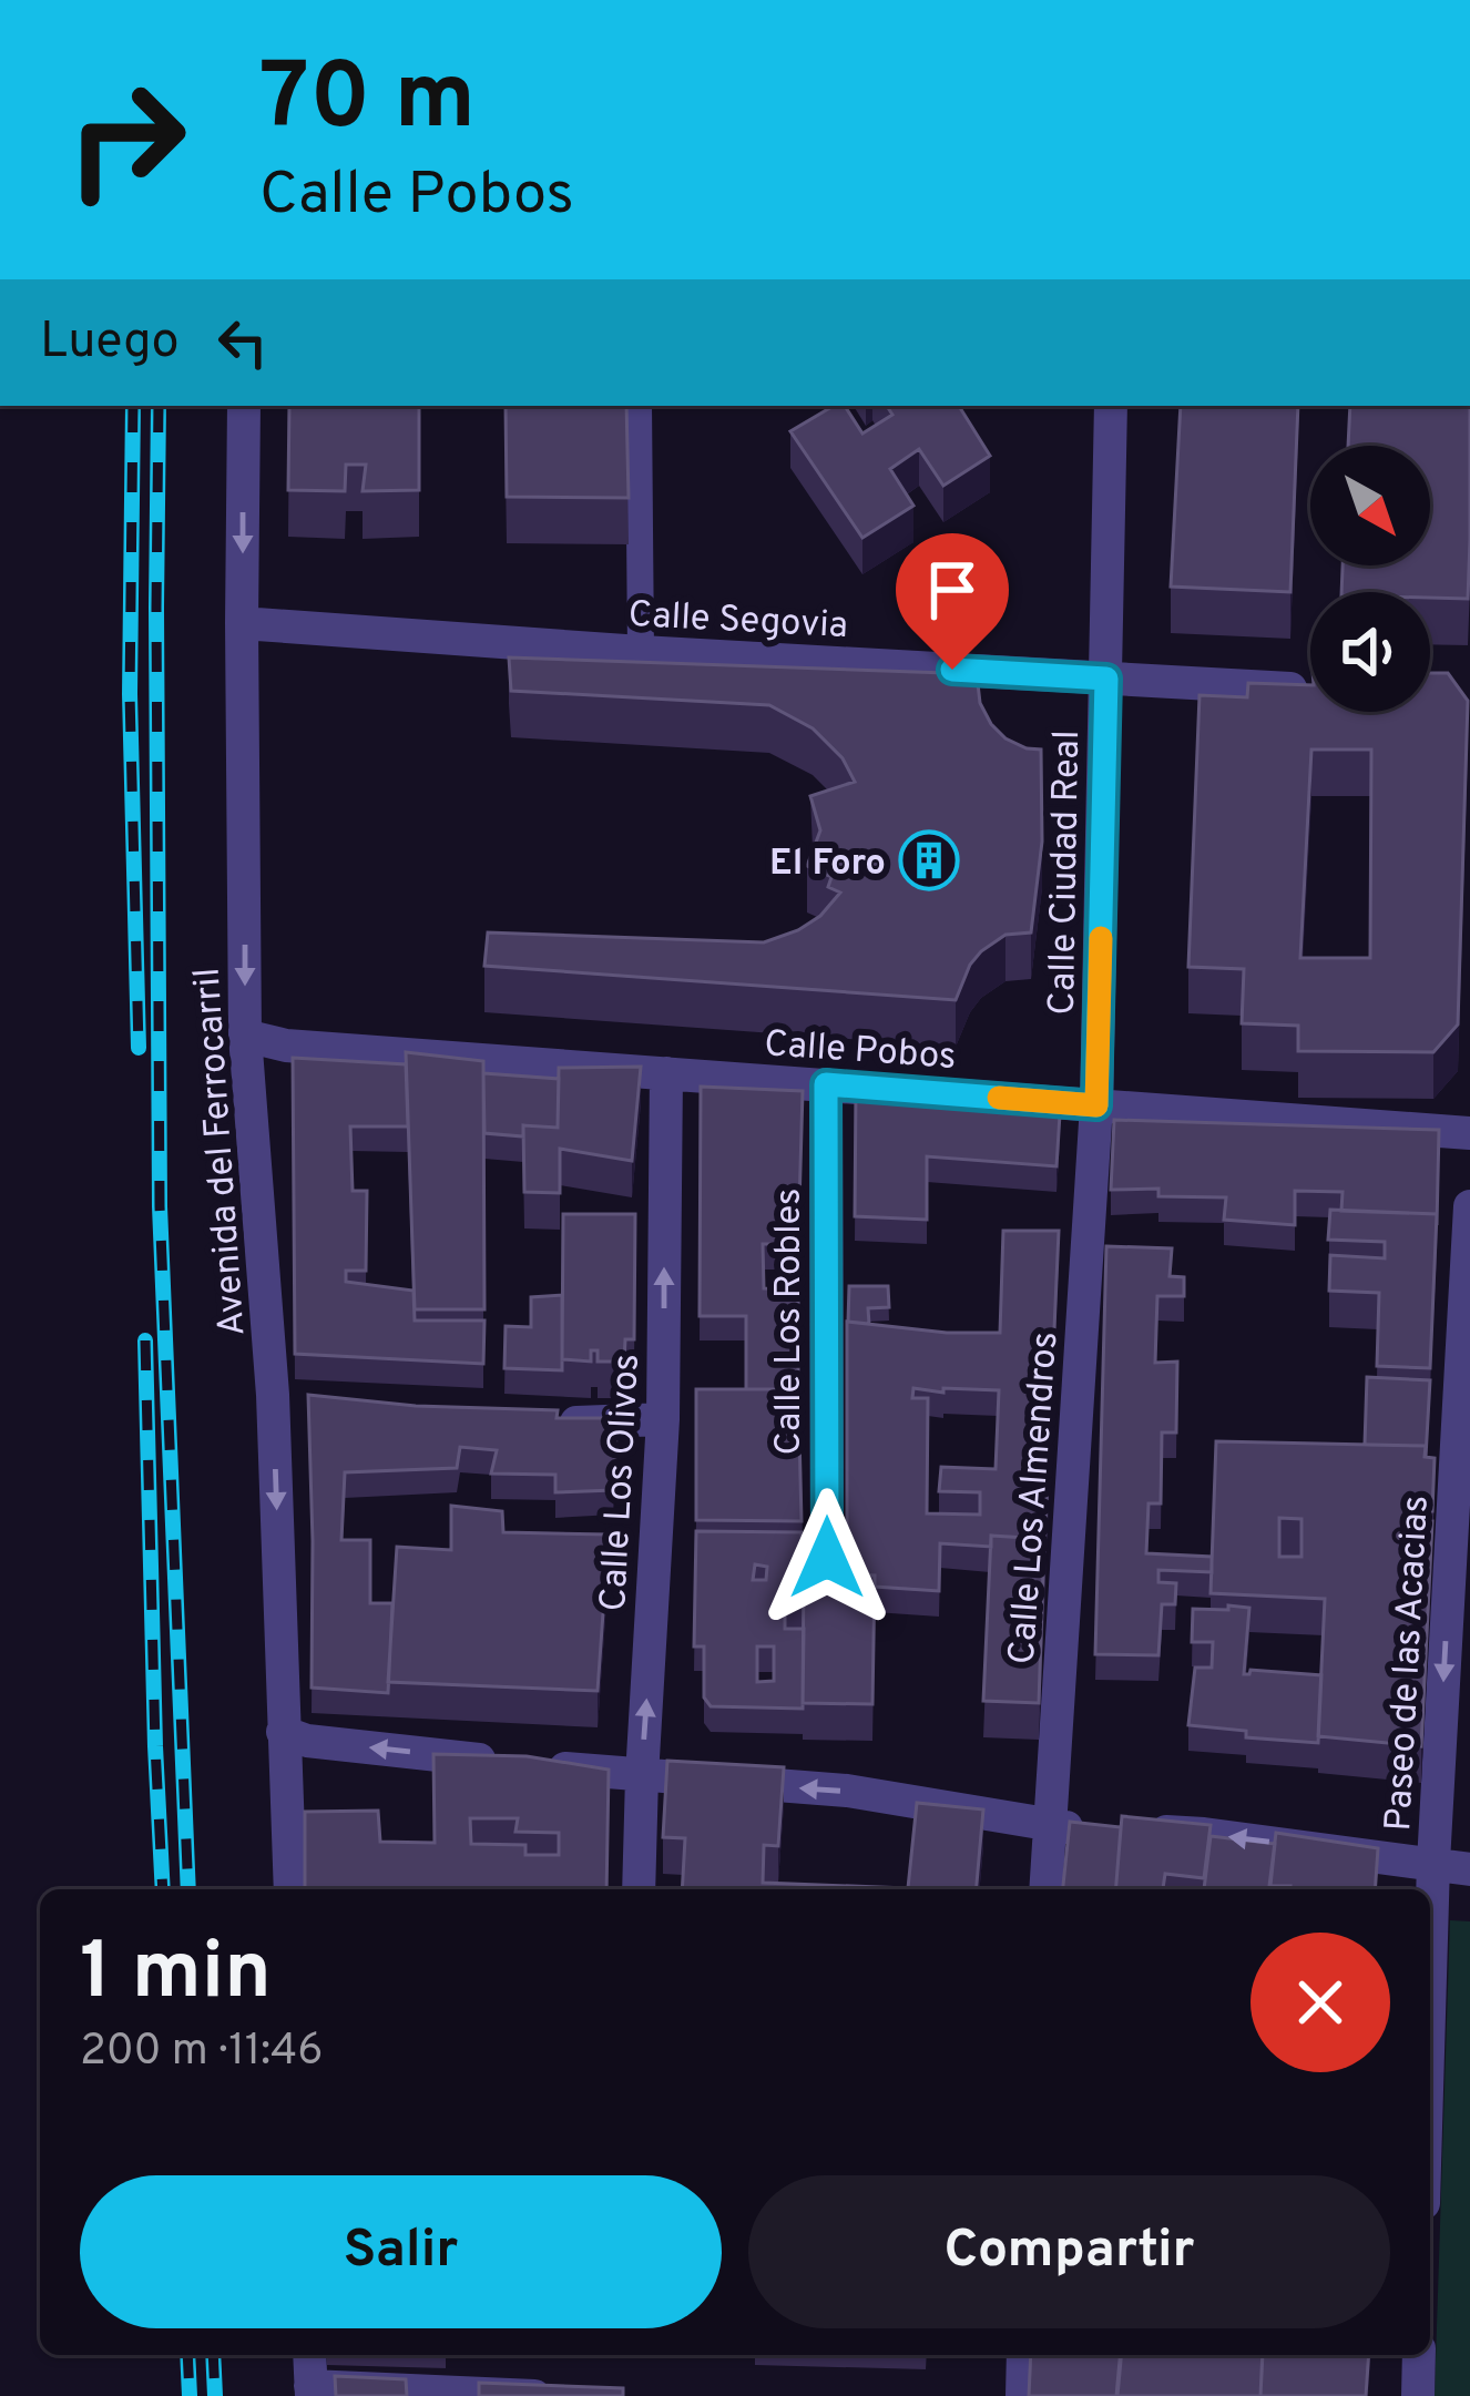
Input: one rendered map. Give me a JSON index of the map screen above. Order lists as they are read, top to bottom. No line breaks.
{"streets":{"street":["Calle Segovia","Calle Ciudad Real","Calle Pobos","Avenida del Ferrocarril","Calle Los Robles","Calle Los Olivos","Calle Los Almendros","Paseo de las Acacias"]},"crossings":[["Calle Segovia","Calle Ciudad Real"],["Calle Segovia","Avenida del Ferrocarril"],["Calle Ciudad Real","Calle Pobos"],["Calle Ciudad Real","Calle Los Almendros"],["Calle Pobos","Avenida del Ferrocarril"],["Calle Pobos","Calle Los Robles"],["Calle Pobos","Calle Los Olivos"],["Calle Pobos","Calle Los Almendros"]],"one_way":["Avenida del Ferrocarril","Calle Los Olivos","Paseo de las Acacias"],"places":{"building":["El Foro"]},"north":"bottom right","page":{"turn":["70 m","Calle Pobos"],"then":"Luego","heading":["1 min","200 m · 11:46"],"buttons":["Salir","Compartir"]}}
